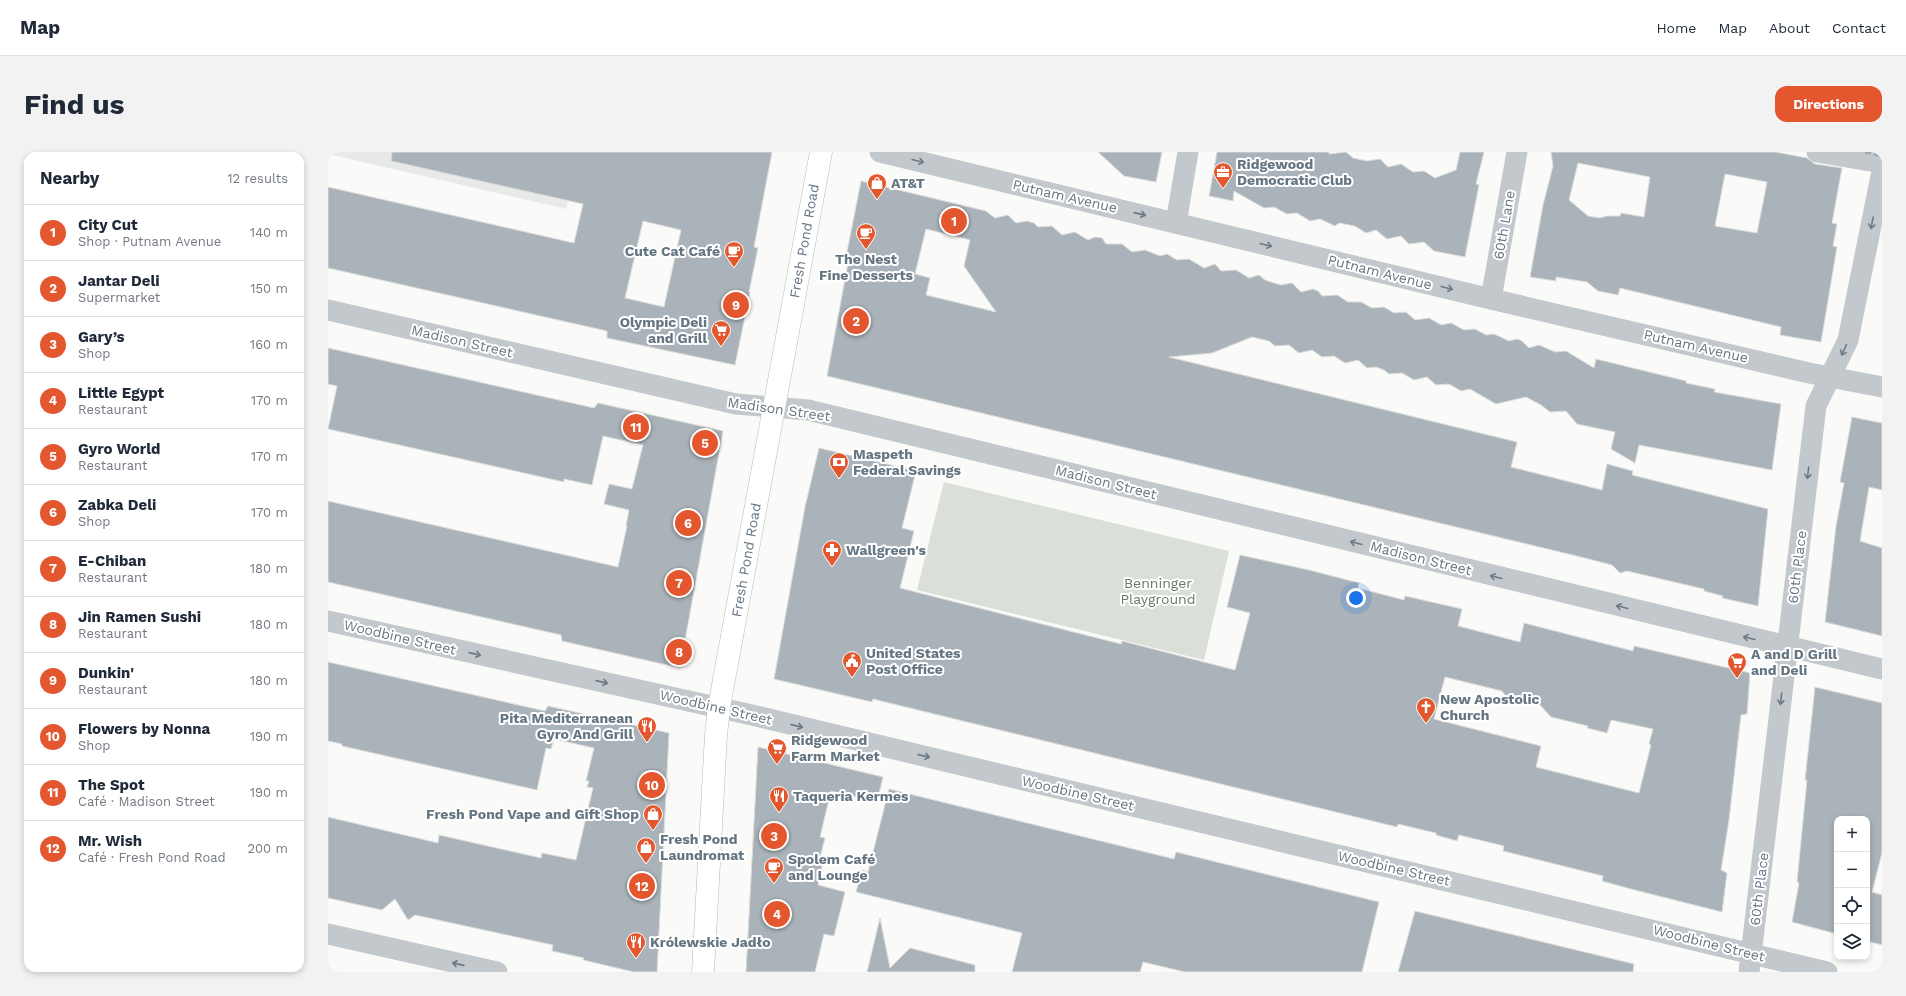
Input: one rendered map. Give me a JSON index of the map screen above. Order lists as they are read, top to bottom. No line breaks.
{"streets":{"main road":["Fresh Pond Road"],"street":["Putnam Avenue","60th Lane","Madison Street","60th Place","Woodbine Street"]},"crossings":[["Putnam Avenue","60th Lane"],["Putnam Avenue","60th Place"],["Fresh Pond Road","Madison Street"],["Fresh Pond Road","Woodbine Street"],["Madison Street","60th Place"],["60th Place","Woodbine Street"]],"one_way":["Putnam Avenue","Madison Street","60th Place","Woodbine Street"],"parks":["Benninger Playground"],"places":{"office":["Ridgewood Democratic Club"],"shop":["AT&T","Fresh Pond Vape and Gift Shop","Fresh Pond Laundromat"],"cafe":["The Nest Fine Desserts","Cute Cat Café","Spolem Café and Lounge"],"supermarket":["Olympic Deli and Grill","A and D Grill and Deli","Ridgewood Farm Market"],"bank":["Maspeth Federal Savings"],"pharmacy":["Wallgreen's"],"public building":["United States Post Office"],"church":["New Apostolic Church"],"restaurant":["Pita Mediterranean Gyro And Grill","Taqueria Kermes","Królewskie Jadło"]},"page":{"header":"Map","nav":["Home","Map","About","Contact"],"buttons":"Directions","title":"Find us","heading":["Nearby","12 results"],"list":[{"mark":"1","name":"City Cut","note":"Shop · Putnam Avenue","value":"140 m"},{"mark":"2","name":"Jantar Deli","note":"Supermarket","value":"150 m"},{"mark":"3","name":"Gary’s","note":"Shop","value":"160 m"},{"mark":"4","name":"Little Egypt","note":"Restaurant","value":"170 m"},{"mark":"5","name":"Gyro World","note":"Restaurant","value":"170 m"},{"mark":"6","name":"Zabka Deli","note":"Shop","value":"170 m"},{"mark":"7","name":"E-Chiban","note":"Restaurant","value":"180 m"},{"mark":"8","name":"Jin Ramen Sushi","note":"Restaurant","value":"180 m"},{"mark":"9","name":"Dunkin'","note":"Restaurant","value":"180 m"},{"mark":"10","name":"Flowers by Nonna","note":"Shop","value":"190 m"},{"mark":"11","name":"The Spot","note":"Café · Madison Street","value":"190 m"},{"mark":"12","name":"Mr. Wish","note":"Café · Fresh Pond Road","value":"200 m"}],"pins":["1","9","2","11","5","6","7","8","10","3","12","4"],"map_buttons":["+","−"]}}
